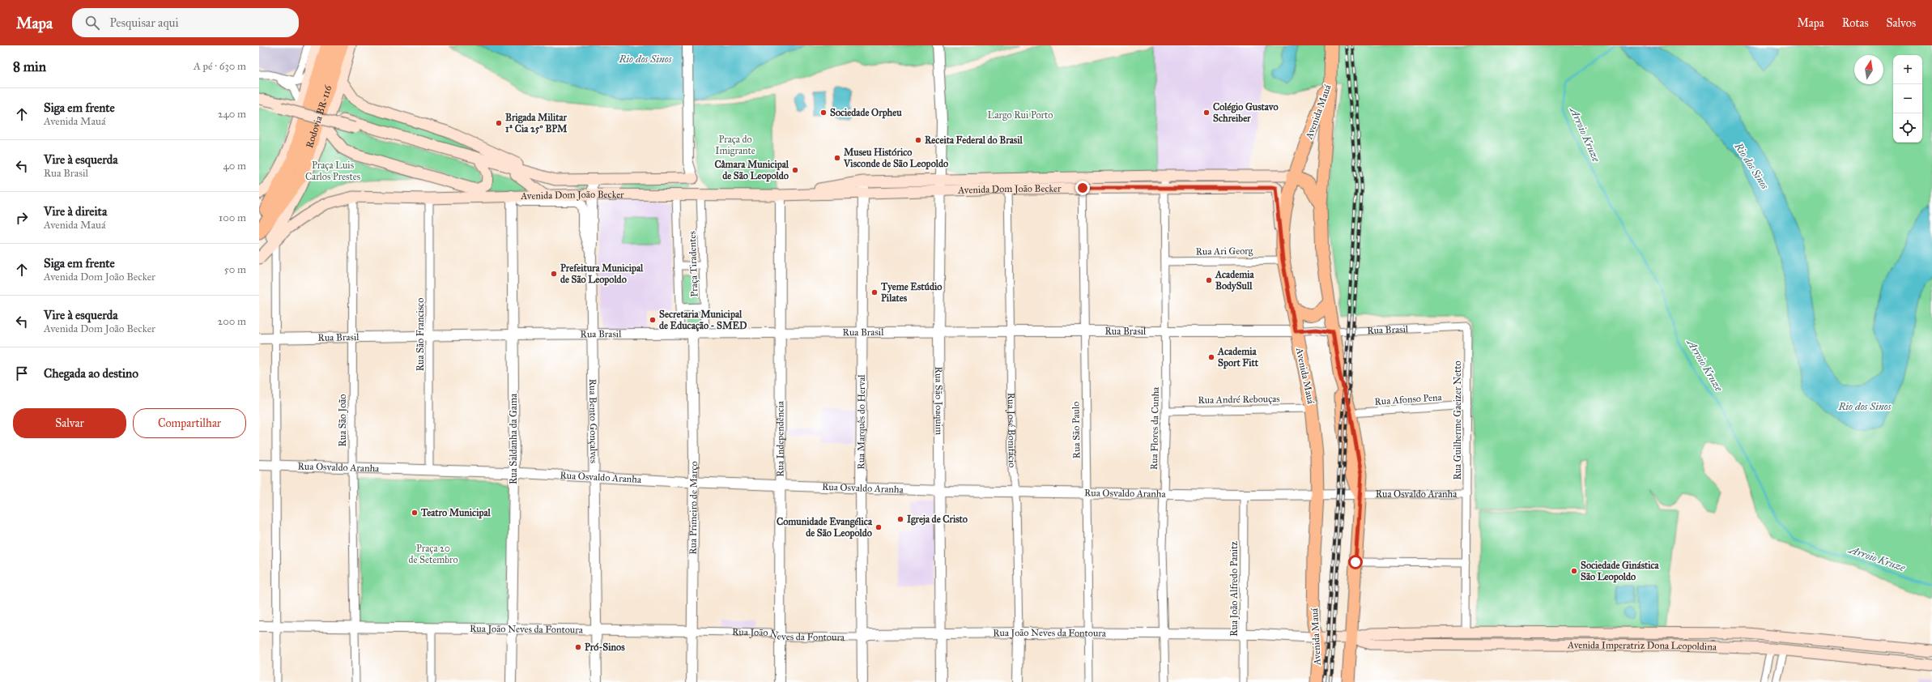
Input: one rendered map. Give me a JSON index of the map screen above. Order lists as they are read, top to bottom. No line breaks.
{"streets":{"highway":["Rodovia BR-116"],"main road":["Avenida Mauá","Avenida Dom João Becker","Avenida Imperatriz Dona Leopoldina"],"street":["Rua Ari Georg","Praça Tiradentes","Rua Brasil","Rua São Francisco","Rua André Rebouças","Rua Afonso Pena","Rua São Joaquim","Rua São João","Rua Guilherme Gaeizer Netto","Rua Bento Gonçalves","Rua Marquês do Herval","Rua Flores da Cunha","Rua José Bonifácio","Rua São Paulo","Rua Saldanha da Gama","Rua Independência","Rua Osvaldo Aranha","Rua Primeiro de Março","Rua João Alfredo Panitz","Rua João Neves da Fontoura"]},"crossings":[["Avenida Mauá","Avenida Dom João Becker"],["Avenida Mauá","Rua Ari Georg"],["Avenida Mauá","Rua Brasil"],["Avenida Mauá","Rua André Rebouças"],["Avenida Mauá","Rua Afonso Pena"],["Avenida Mauá","Rua Osvaldo Aranha"],["Avenida Mauá","Rua João Neves da Fontoura"],["Avenida Mauá","Avenida Imperatriz Dona Leopoldina"],["Avenida Dom João Becker","Praça Tiradentes"],["Avenida Dom João Becker","Rua São Francisco"],["Avenida Dom João Becker","Rua São Joaquim"],["Avenida Dom João Becker","Rua São João"],["Avenida Dom João Becker","Rua Bento Gonçalves"],["Avenida Dom João Becker","Rua Marquês do Herval"],["Avenida Dom João Becker","Rua Flores da Cunha"],["Avenida Dom João Becker","Rua José Bonifácio"],["Avenida Dom João Becker","Rua São Paulo"],["Avenida Dom João Becker","Rua Saldanha da Gama"],["Avenida Dom João Becker","Rua Independência"],["Rua Ari Georg","Rua Flores da Cunha"],["Praça Tiradentes","Rua Brasil"],["Rua Brasil","Rua São Francisco"],["Rua Brasil","Rua São Joaquim"],["Rua Brasil","Rua São João"],["Rua Brasil","Rua Guilherme Gaeizer Netto"],["Rua Brasil","Rua Bento Gonçalves"],["Rua Brasil","Rua Marquês do Herval"],["Rua Brasil","Rua Flores da Cunha"],["Rua Brasil","Rua José Bonifácio"],["Rua Brasil","Rua São Paulo"],["Rua Brasil","Rua Saldanha da Gama"],["Rua Brasil","Rua Independência"],["Rua Brasil","Rua Primeiro de Março"],["Rua São Francisco","Rua Osvaldo Aranha"],["Rua André Rebouças","Rua Flores da Cunha"],["Rua Afonso Pena","Rua Guilherme Gaeizer Netto"],["Rua São Joaquim","Rua Osvaldo Aranha"],["Rua São Joaquim","Rua João Neves da Fontoura"],["Rua São João","Rua Osvaldo Aranha"],["Rua São João","Rua João Neves da Fontoura"],["Rua Guilherme Gaeizer Netto","Rua Osvaldo Aranha"],["Rua Guilherme Gaeizer Netto","Avenida Imperatriz Dona Leopoldina"],["Rua Bento Gonçalves","Rua Osvaldo Aranha"],["Rua Bento Gonçalves","Rua João Neves da Fontoura"],["Rua Marquês do Herval","Rua Osvaldo Aranha"],["Rua Marquês do Herval","Rua João Neves da Fontoura"],["Rua Flores da Cunha","Rua Osvaldo Aranha"],["Rua Flores da Cunha","Rua João Neves da Fontoura"],["Rua José Bonifácio","Rua Osvaldo Aranha"],["Rua José Bonifácio","Rua João Neves da Fontoura"],["Rua São Paulo","Rua Osvaldo Aranha"],["Rua São Paulo","Rua João Neves da Fontoura"],["Rua Saldanha da Gama","Rua Osvaldo Aranha"],["Rua Saldanha da Gama","Rua João Neves da Fontoura"],["Rua Independência","Rua Osvaldo Aranha"],["Rua Independência","Rua João Neves da Fontoura"],["Rua Osvaldo Aranha","Rua Primeiro de Março"],["Rua Osvaldo Aranha","Rua João Alfredo Panitz"],["Rua Primeiro de Março","Rua João Neves da Fontoura"],["Rua João Alfredo Panitz","Rua João Neves da Fontoura"],["Rua João Neves da Fontoura","Avenida Imperatriz Dona Leopoldina"]],"water":["Rio dos Sinos","Arroio Kruze"],"parks":["Largo Rui Porto","Praça do Imigrante","Praça Luis Carlos Prestes","Praça 20 de Setembro"],"places":["Sociedade Orpheu","Colégio Gustavo Schreiber","Brigada Militar 1ª Cia 25º BPM","Receita Federal do Brasil","Museu Histórico Visconde de São Leopoldo","Câmara Municipal de São Leopoldo","Prefeitura Municipal de São Leopoldo","Academia BodySull","Tyeme Estúdio Pilates","Secretaria Municipal de Educação - SMED","Academia Sport Fitt","Teatro Municipal","Igreja de Cristo","Comunidade Evangélica de São Leopoldo","Sociedade Ginástica São Leopoldo","Pró-Sinos"],"north":"top","page":{"header":"Mapa","search":"Pesquisar aqui","nav":["Mapa","Rotas","Salvos"],"heading":["8 min","A pé · 630 m"],"map_buttons":["+","−"],"list":[["Siga em frente","Avenida Mauá","240 m"],["Vire à esquerda","Rua Brasil","40 m"],["Vire à direita","Avenida Mauá","100 m"],["Siga em frente","Avenida Dom João Becker","50 m"],["Vire à esquerda","Avenida Dom João Becker","200 m"],"Chegada ao destino"],"buttons":["Salvar","Compartilhar"]}}
